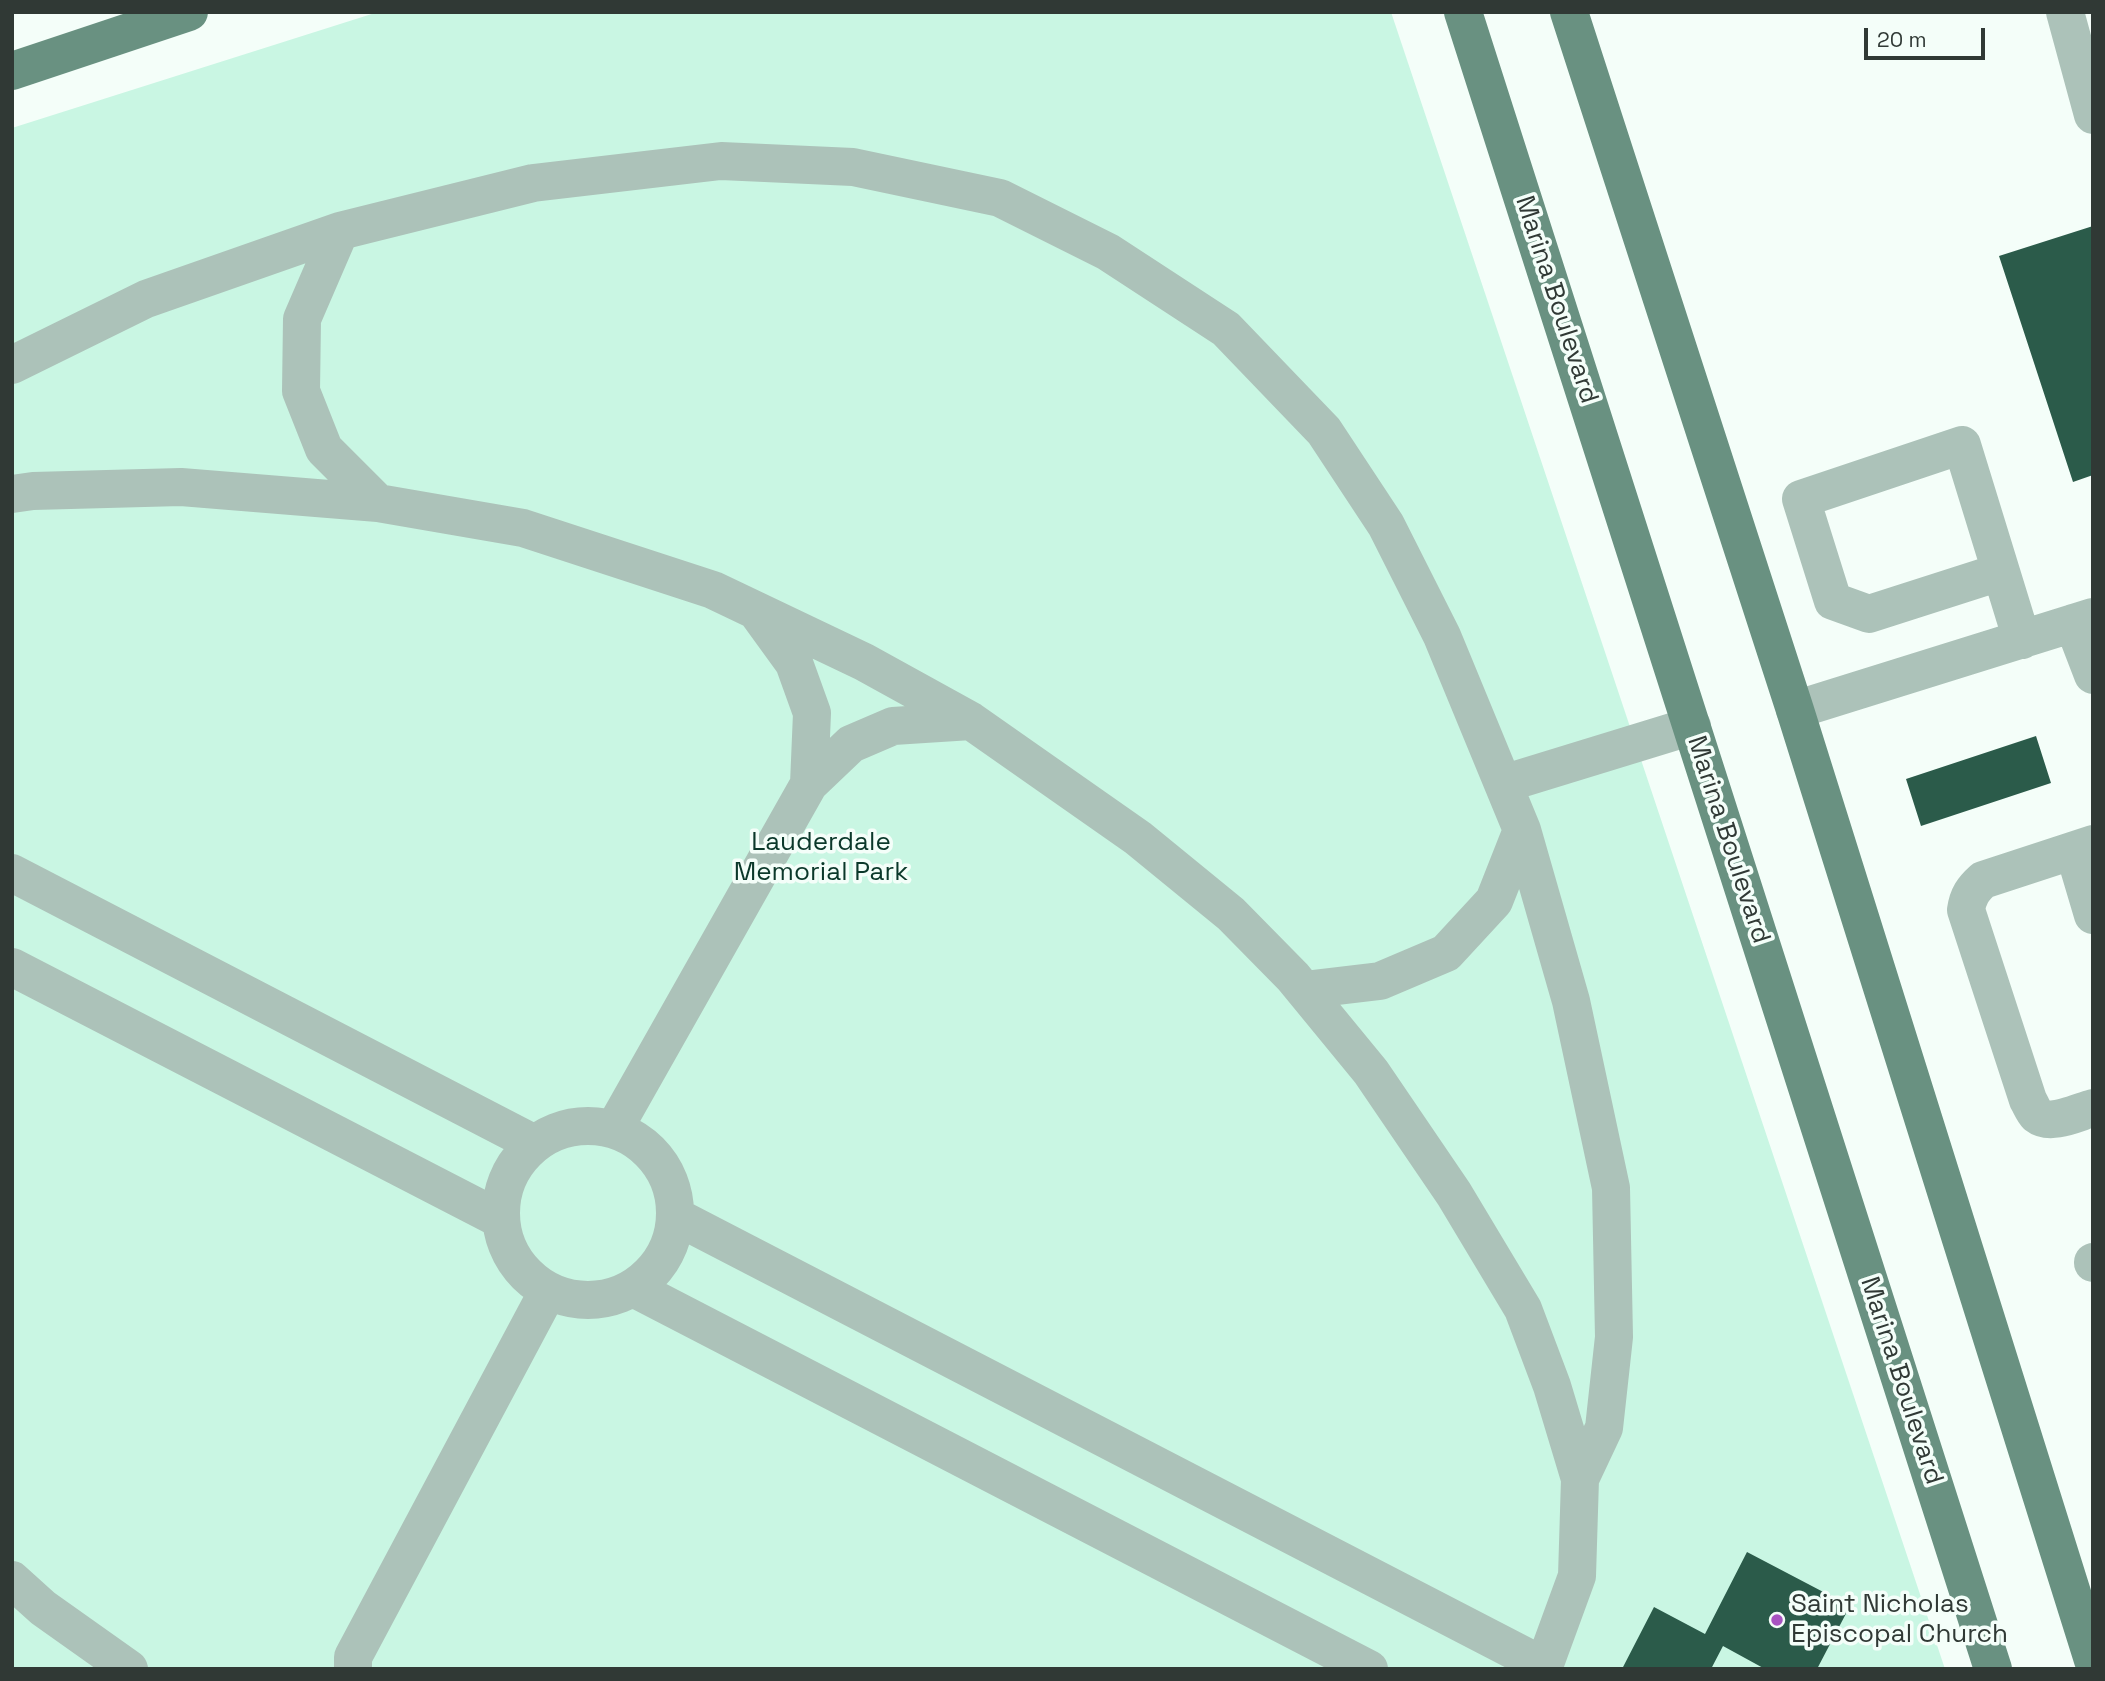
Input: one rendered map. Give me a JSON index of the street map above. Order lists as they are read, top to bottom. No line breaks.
{"streets":{"main road":["Marina Boulevard"]},"parks":["Lauderdale Memorial Park"],"places":["Saint Nicholas Episcopal Church"],"scale_bar":"20 m"}
